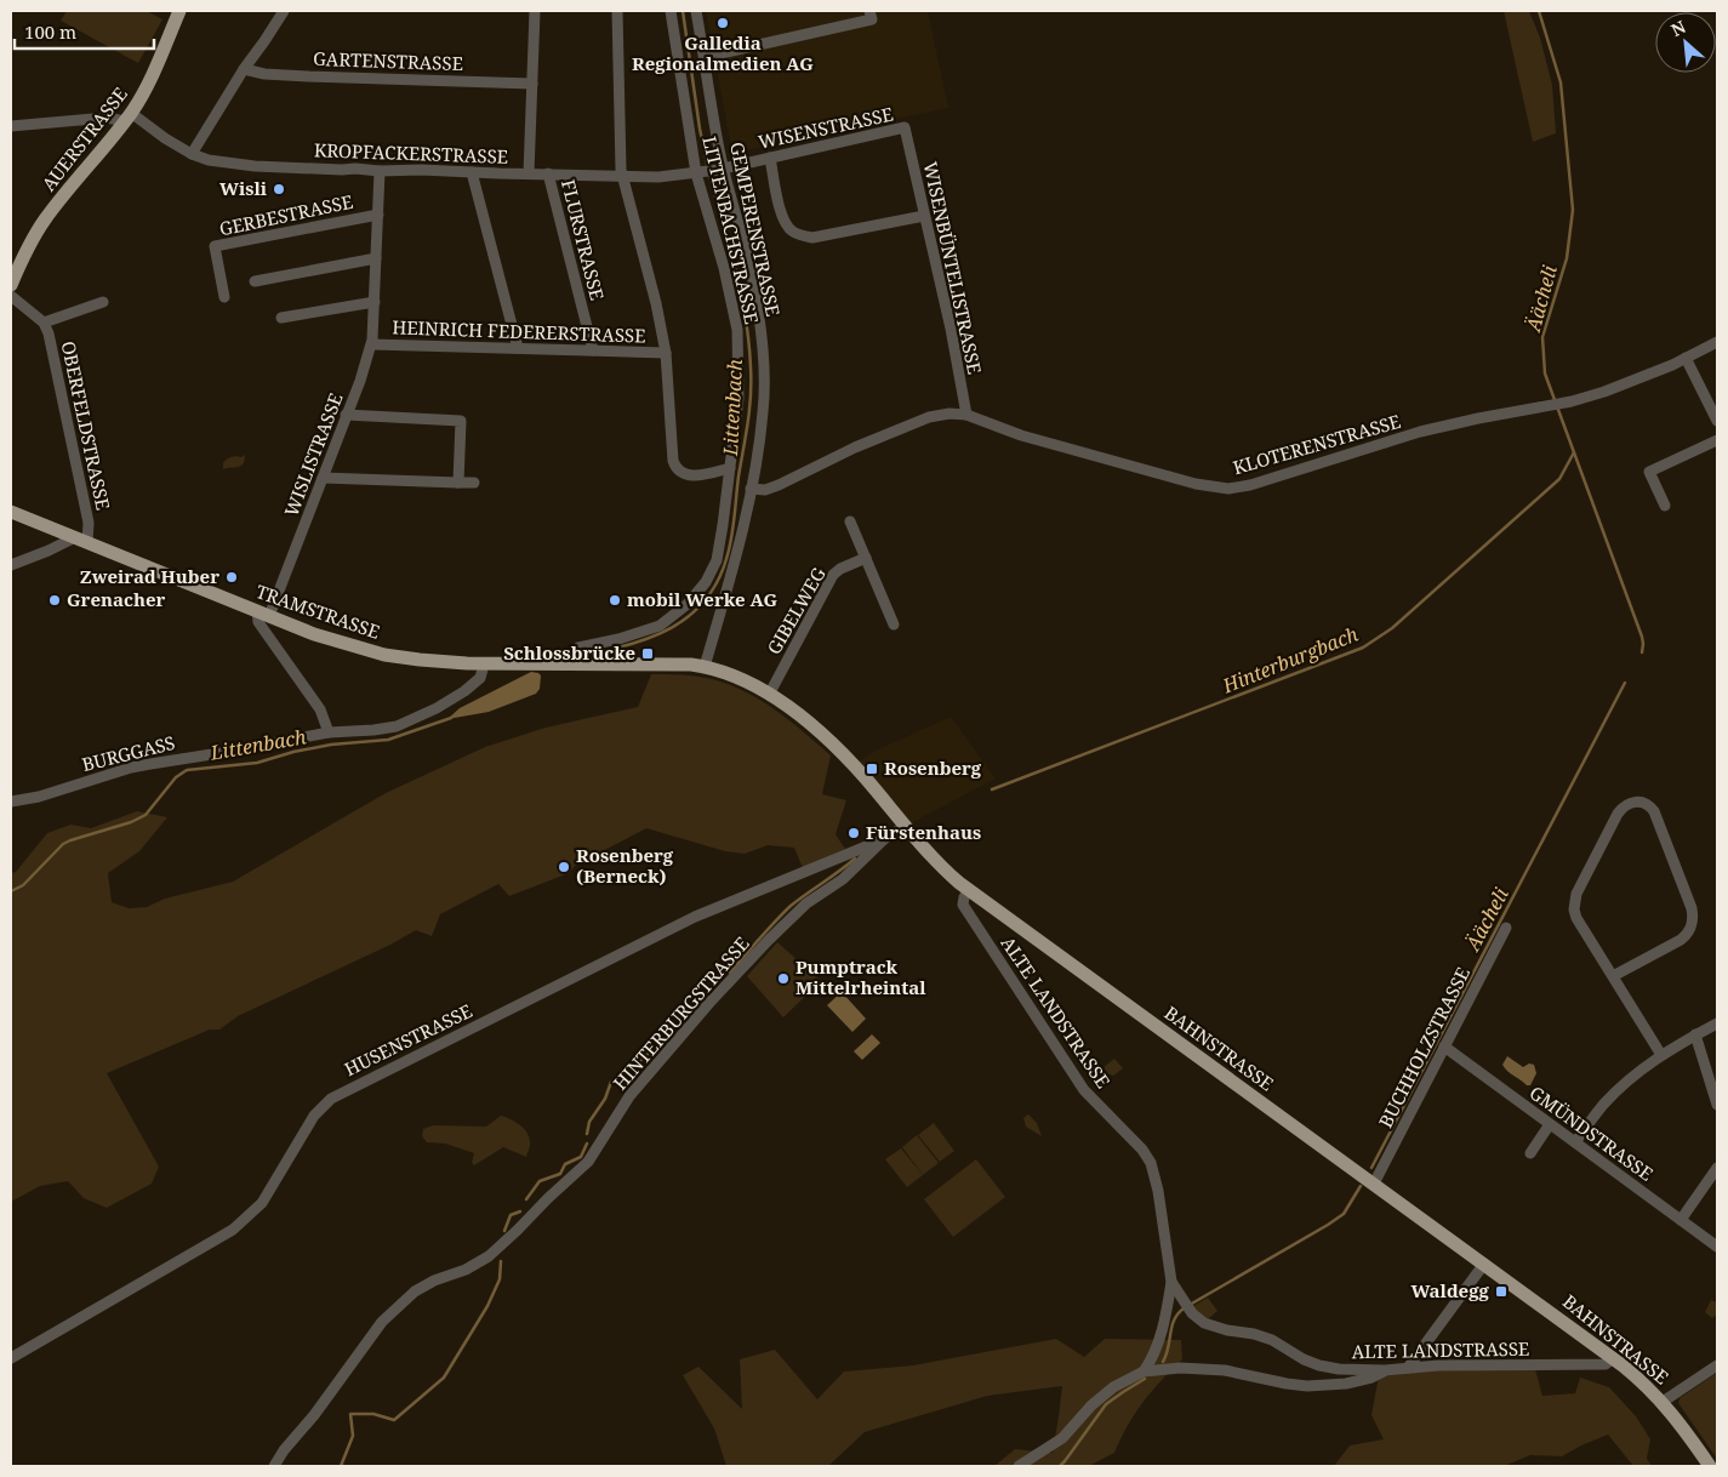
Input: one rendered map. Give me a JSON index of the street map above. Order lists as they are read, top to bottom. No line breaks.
{"streets":{"main road":["AUERSTRASSE","TRAMSTRASSE","BAHNSTRASSE"],"street":["GARTENSTRASSE","WISENSTRASSE","KROPFACKERSTRASSE","GERBESTRASSE","GEMPERENSTRASSE","LITTENBACHSTRASSE","FLURSTRASSE","WISENBÜNTELISTRASSE","HEINRICH FEDERERSTRASSE","OBERFELDSTRASSE","KLOTERENSTRASSE","WISLISTRASSE","GIBELWEG","BURGGASS","ALTE LANDSTRASSE","HINTERBURGSTRASSE","HUSENSTRASSE","BUCHHOLZSTRASSE","GMÜNDSTRASSE"]},"crossings":[["WISENSTRASSE","KROPFACKERSTRASSE"],["WISENSTRASSE","GEMPERENSTRASSE"],["WISENSTRASSE","LITTENBACHSTRASSE"],["WISENSTRASSE","WISENBÜNTELISTRASSE"],["AUERSTRASSE","KROPFACKERSTRASSE"],["KROPFACKERSTRASSE","LITTENBACHSTRASSE"],["KROPFACKERSTRASSE","FLURSTRASSE"],["KROPFACKERSTRASSE","WISLISTRASSE"],["GERBESTRASSE","WISLISTRASSE"],["GEMPERENSTRASSE","KLOTERENSTRASSE"],["GEMPERENSTRASSE","TRAMSTRASSE"],["GEMPERENSTRASSE","BAHNSTRASSE"],["LITTENBACHSTRASSE","TRAMSTRASSE"],["FLURSTRASSE","HEINRICH FEDERERSTRASSE"],["WISENBÜNTELISTRASSE","KLOTERENSTRASSE"],["HEINRICH FEDERERSTRASSE","WISLISTRASSE"],["OBERFELDSTRASSE","TRAMSTRASSE"],["WISLISTRASSE","TRAMSTRASSE"],["GIBELWEG","BAHNSTRASSE"],["TRAMSTRASSE","BURGGASS"],["TRAMSTRASSE","BAHNSTRASSE"],["ALTE LANDSTRASSE","BAHNSTRASSE"],["HINTERBURGSTRASSE","HUSENSTRASSE"],["HINTERBURGSTRASSE","BAHNSTRASSE"],["BUCHHOLZSTRASSE","BAHNSTRASSE"],["BUCHHOLZSTRASSE","GMÜNDSTRASSE"]],"water":["Äächeli","Littenbach","Hinterburgbach"],"places":{"other":["Galledia Regionalmedien AG","Wisli","Zweirad Huber","Grenacher","mobil Werke AG","Fürstenhaus","Rosenberg (Berneck)","Pumptrack Mittelrheintal"],"transit":["Schlossbrücke","Rosenberg","Waldegg"]},"scale_bar":"100 m","north":"top left"}
